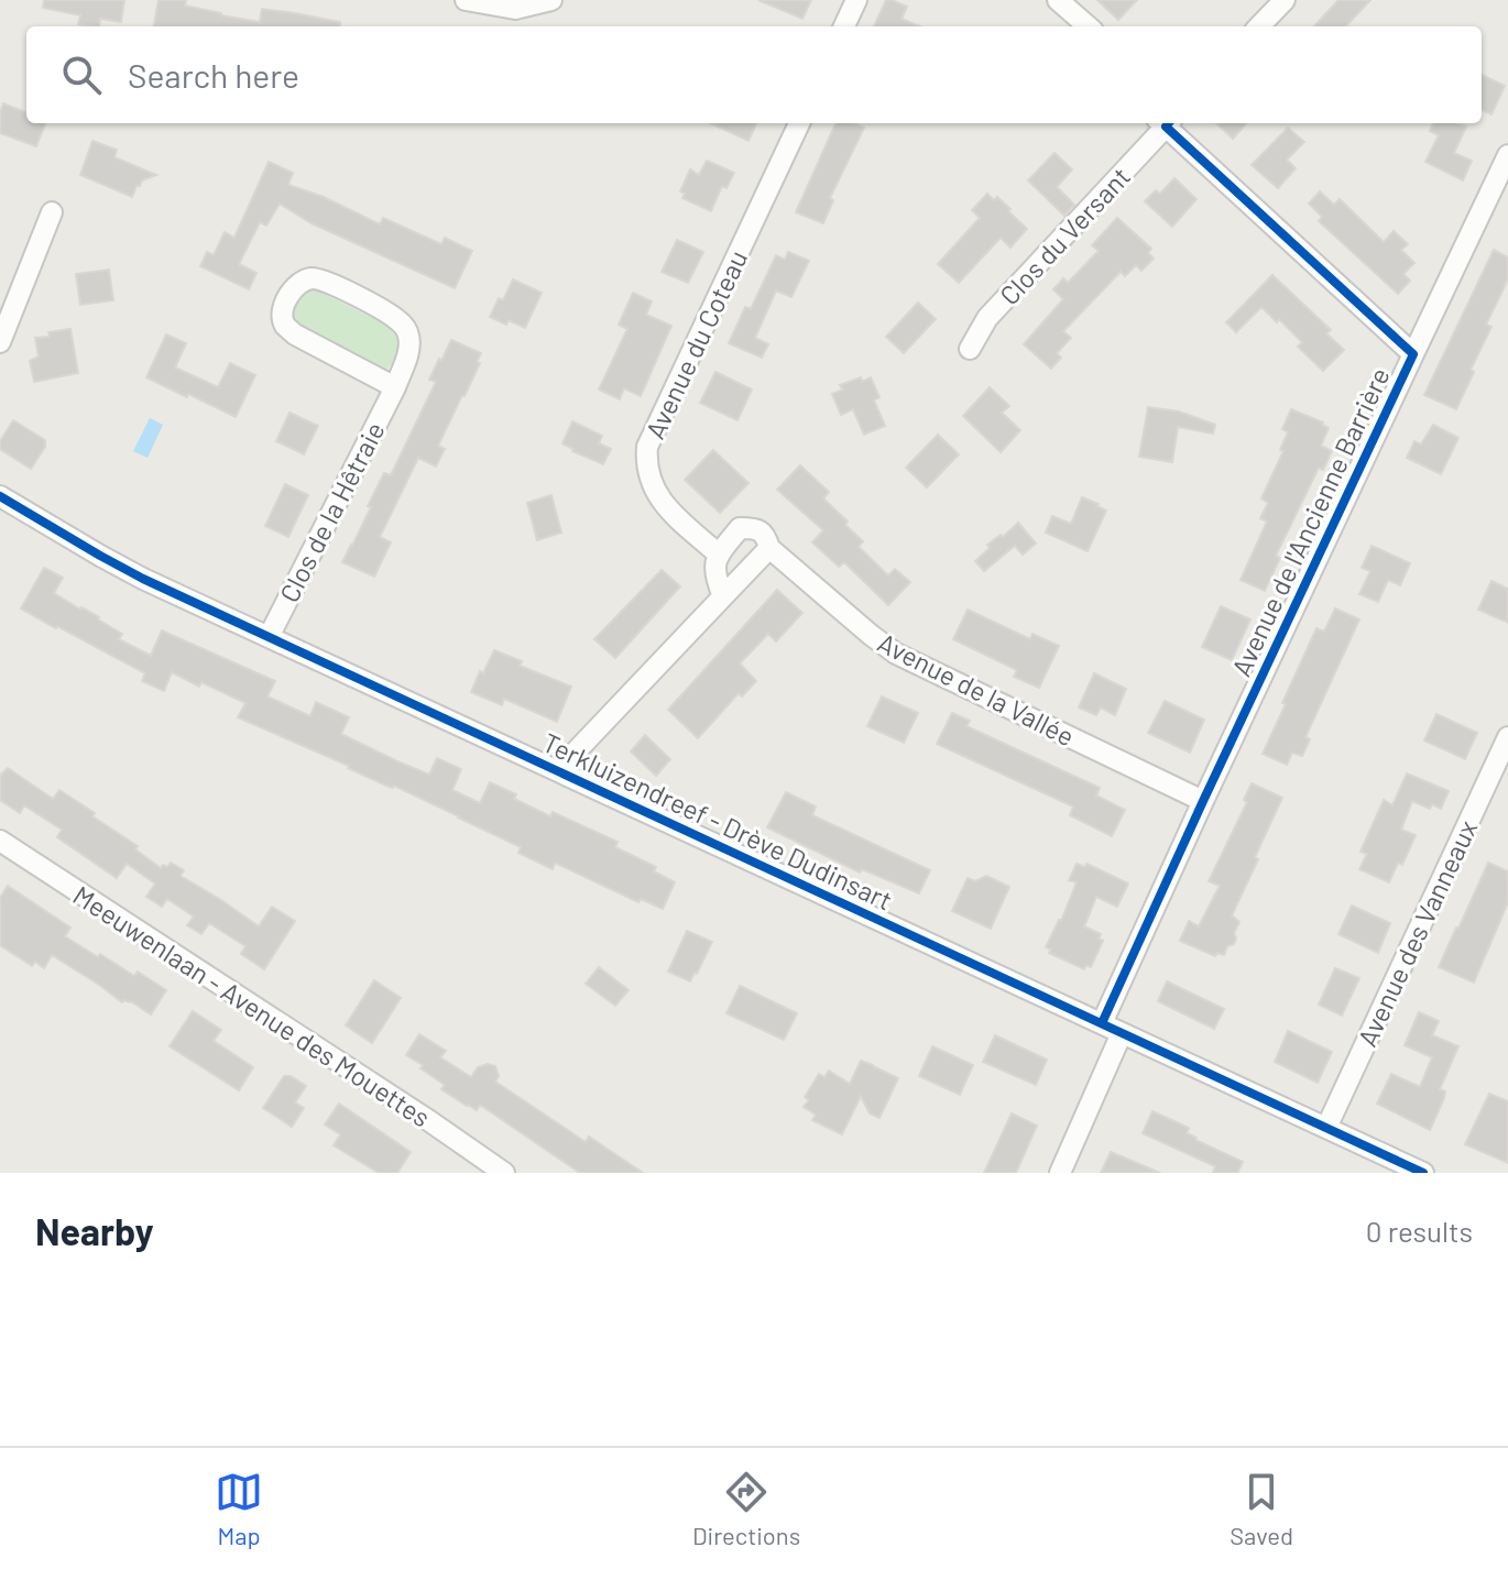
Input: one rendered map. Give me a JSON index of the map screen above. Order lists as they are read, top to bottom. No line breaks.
{"streets":{"street":["Clos du Versant","Avenue du Coteau","Clos de la Hêtraie","Avenue de l'Ancienne Barrière","Avenue de la Vallée","Terkluizendreef - Drève Dudinsart","Avenue des Vanneaux","Meeuwenlaan - Avenue des Mouettes"]},"crossings":[["Clos de la Hêtraie","Terkluizendreef - Drève Dudinsart"],["Avenue de l'Ancienne Barrière","Avenue de la Vallée"],["Avenue de l'Ancienne Barrière","Terkluizendreef - Drève Dudinsart"],["Terkluizendreef - Drève Dudinsart","Avenue des Vanneaux"]],"page":{"search":"Search here","heading":["Nearby","0 results"],"nav":["Map","Directions","Saved"]}}
